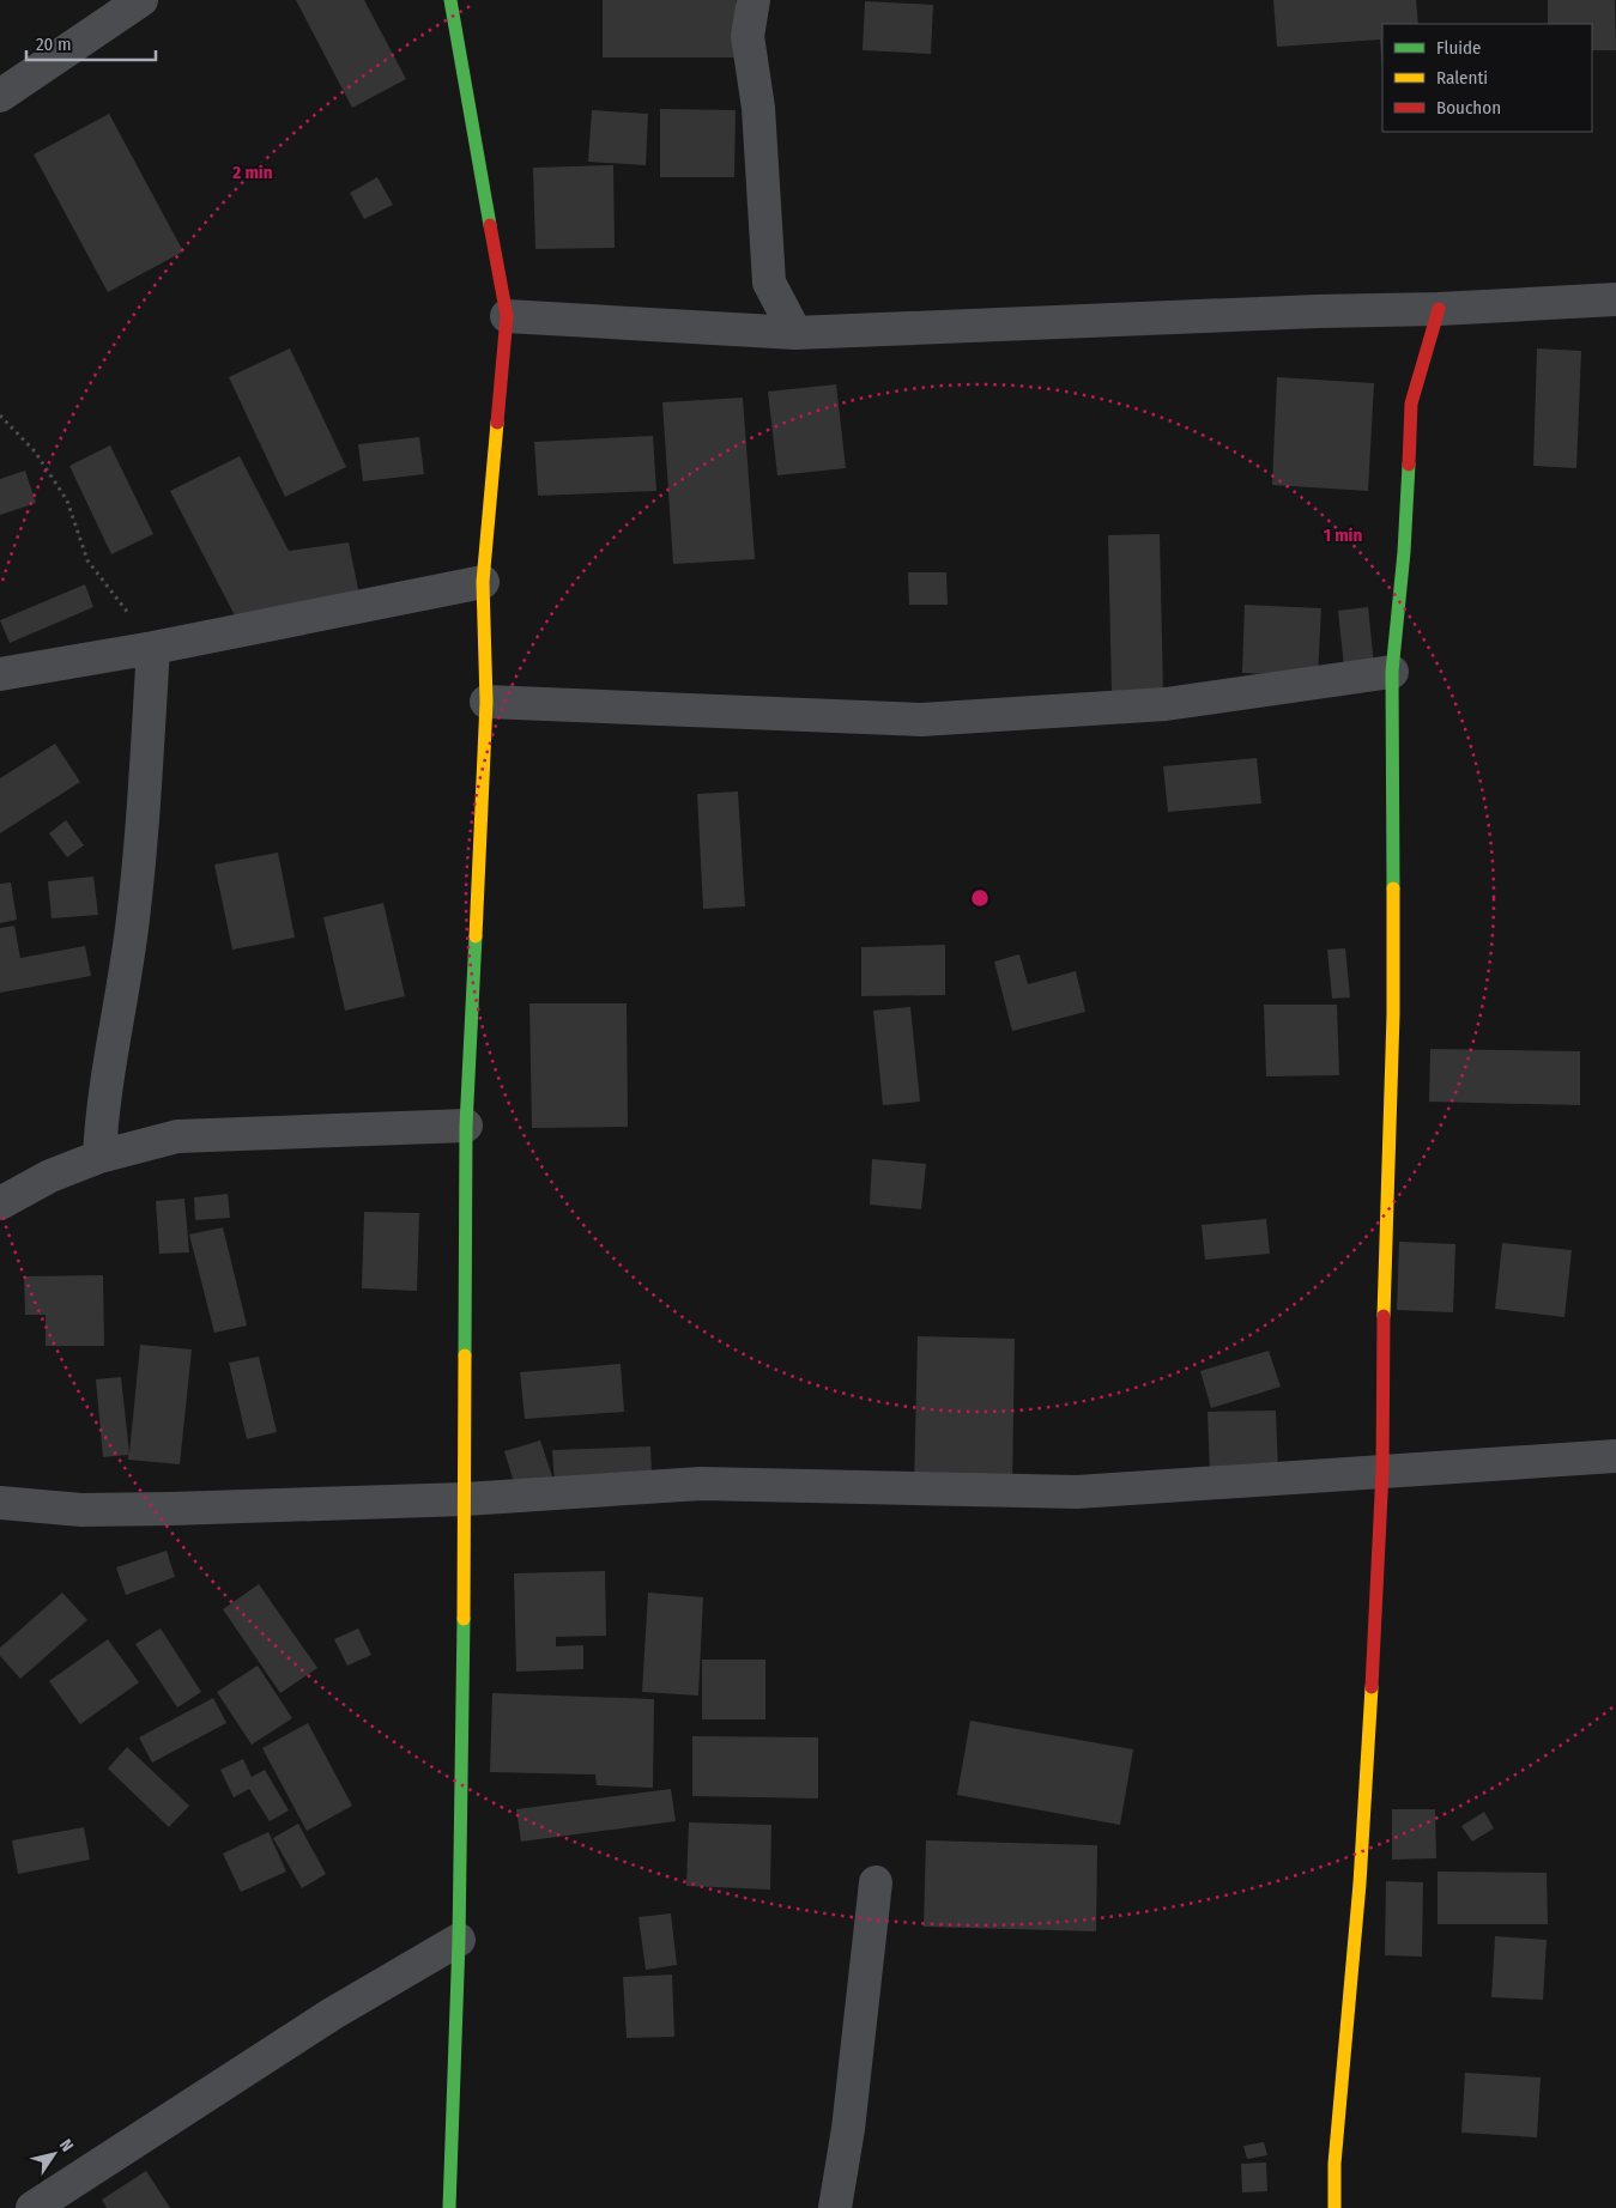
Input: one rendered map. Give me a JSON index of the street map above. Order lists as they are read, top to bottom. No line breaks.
{"legend":["Fluide","Ralenti","Bouchon"],"scale_bar":"20 m","north":"top right","rings":["2 min","1 min"]}
